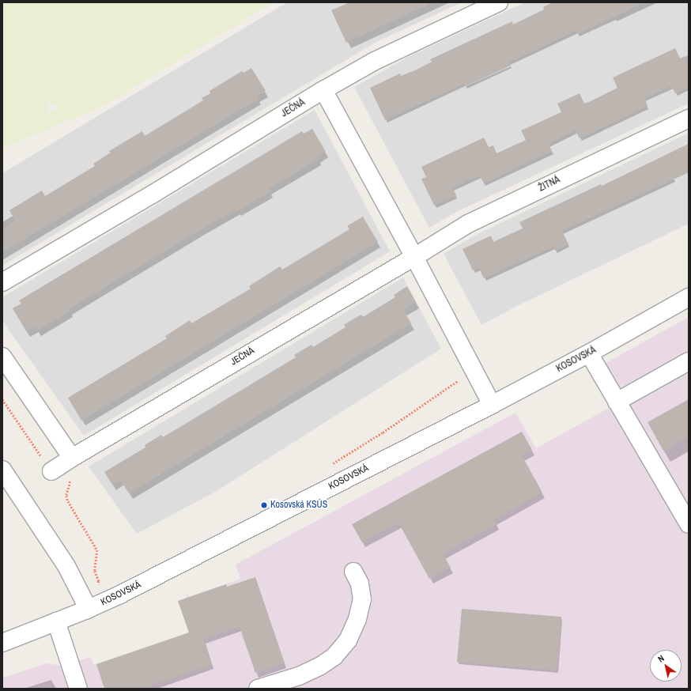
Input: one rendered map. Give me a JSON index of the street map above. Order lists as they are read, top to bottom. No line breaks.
{"streets":{"street":["JEČNÁ","ŽITNÁ","KOSOVSKÁ"]},"crossings":[["JEČNÁ","ŽITNÁ"]],"places":["Kosovská KSÚS"],"north":"top left"}
